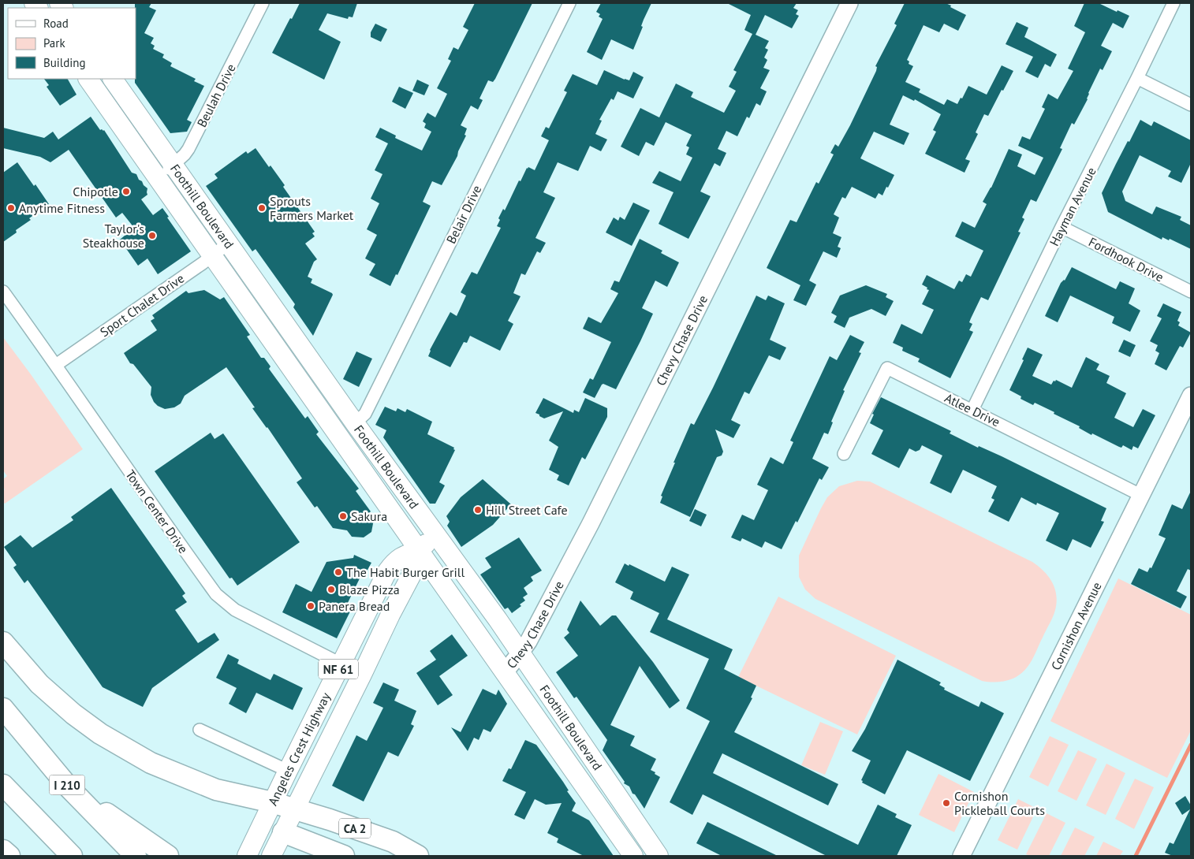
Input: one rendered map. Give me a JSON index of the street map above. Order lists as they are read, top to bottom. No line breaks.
{"streets":{"highway":["I 210","CA 2"],"main road":["Foothill Boulevard","Chevy Chase Drive","Cornishon Avenue","NF 61","Angeles Crest Highway"],"street":["Beulah Drive","Hayman Avenue","Belair Drive","Fordhook Drive","Sport Chalet Drive","Atlee Drive","Town Center Drive"]},"crossings":[["Beulah Drive","Foothill Boulevard"],["Foothill Boulevard","Belair Drive"],["Foothill Boulevard","Sport Chalet Drive"],["Foothill Boulevard","Chevy Chase Drive"],["Foothill Boulevard","Angeles Crest Highway"],["Hayman Avenue","Fordhook Drive"],["Hayman Avenue","Atlee Drive"],["Sport Chalet Drive","Town Center Drive"],["Atlee Drive","Cornishon Avenue"],["Town Center Drive","Angeles Crest Highway"],["Angeles Crest Highway","CA 2"]],"places":["Chipotle","Anytime Fitness","Sprouts Farmers Market","Taylor's Steakhouse","Hill Street Cafe","Sakura","The Habit Burger Grill","Blaze Pizza","Panera Bread","Cornishon Pickleball Courts"],"legend":["Road","Park","Building"]}
